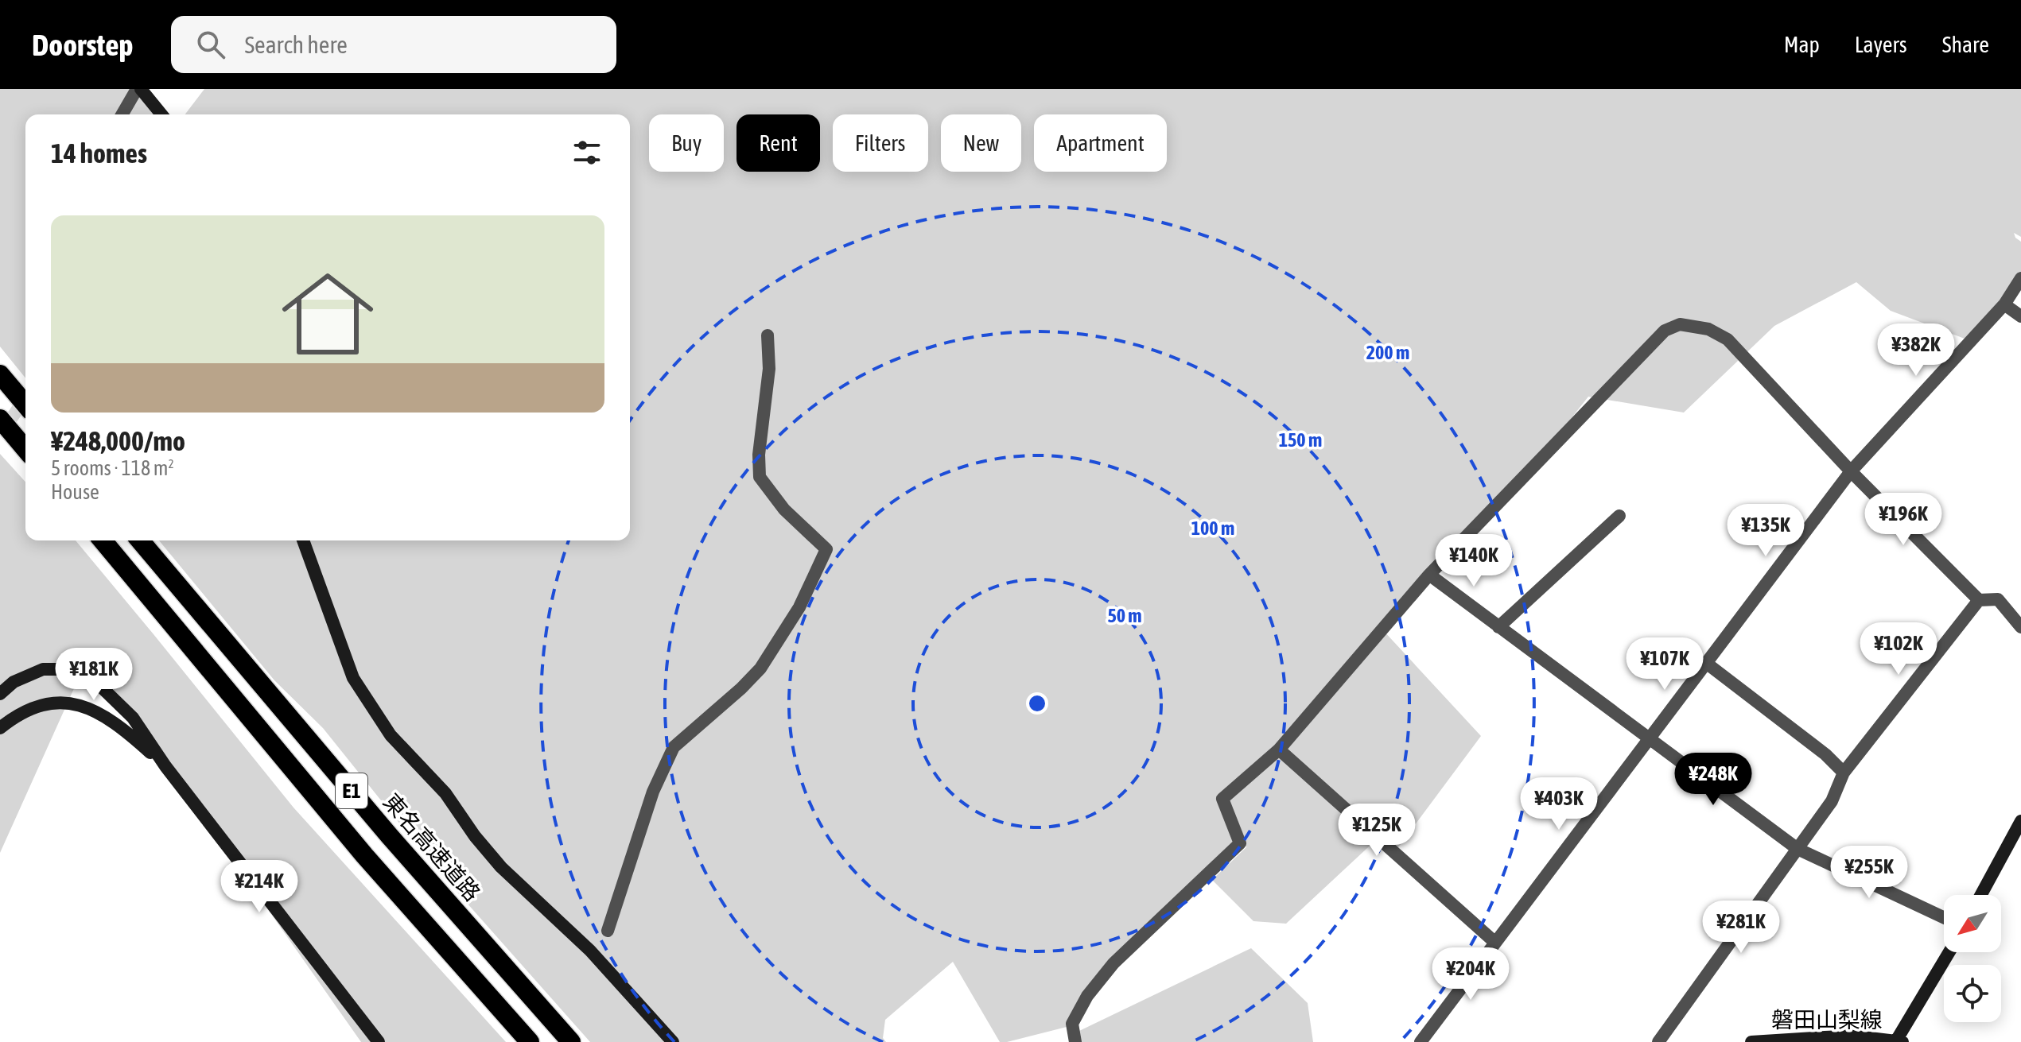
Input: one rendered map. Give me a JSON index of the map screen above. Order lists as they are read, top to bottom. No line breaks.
{"streets":{"highway":["E1","東名高速道路"],"main road":["磐田山梨線"]},"north":"bottom left","page":{"header":"Doorstep","search":"Search here","nav":["Map","Layers","Share"],"chip":["Buy","Rent","Filters","New","Apartment"],"heading":"14 homes","list":[{"name":"¥248,000/mo","note":"5 rooms · 118 m² · House"}],"price":["¥382K","¥196K","¥135K","¥140K","¥102K","¥107K","¥181K","¥248K","¥403K","¥125K","¥255K","¥214K","¥281K","¥204K"]},"rings":["200 m","150 m","100 m","50 m"]}
